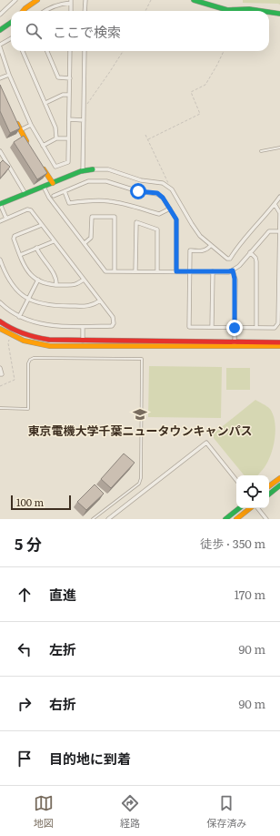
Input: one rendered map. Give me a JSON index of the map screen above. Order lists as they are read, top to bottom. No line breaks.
{"places":{"school or university":["東京電機大学千葉ニュータウンキャンパス"]},"scale_bar":"100 m","page":{"search":"ここで検索","scale":"100 m","heading":["5 分","徒歩 · 350 m"],"list":[["直進","170 m"],["左折","90 m"],["右折","90 m"],"目的地に到着"],"nav":["地図","経路","保存済み"]}}
